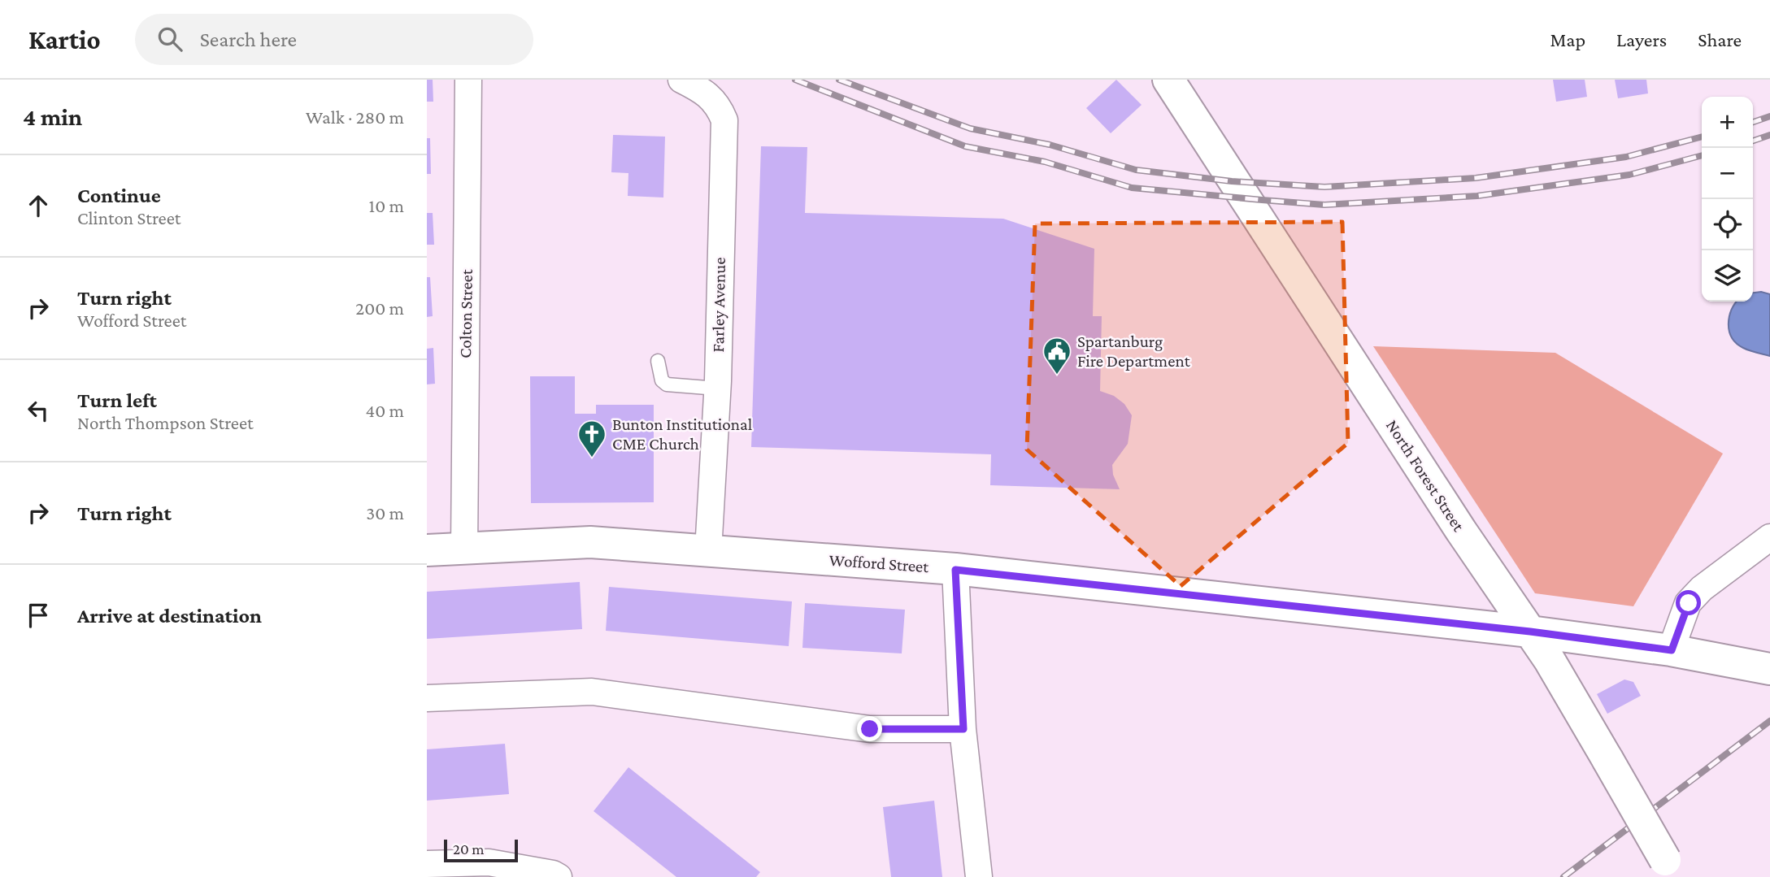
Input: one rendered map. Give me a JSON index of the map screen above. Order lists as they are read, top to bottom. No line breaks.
{"streets":{"street":["Farley Avenue","Colton Street","North Forest Street","Wofford Street"]},"crossings":[["Farley Avenue","Wofford Street"],["Colton Street","Wofford Street"],["North Forest Street","Wofford Street"]],"places":{"public building":["Spartanburg Fire Department"],"church":["Bunton Institutional CME Church"]},"scale_bar":"20 m","page":{"header":"Kartio","search":"Search here","nav":["Map","Layers","Share"],"heading":["4 min","Walk · 280 m"],"map_buttons":["+","−"],"list":[["Continue","Clinton Street","10 m"],["Turn right","Wofford Street","200 m"],["Turn left","North Thompson Street","40 m"],["Turn right","30 m"],"Arrive at destination"],"scale":"20 m"}}
